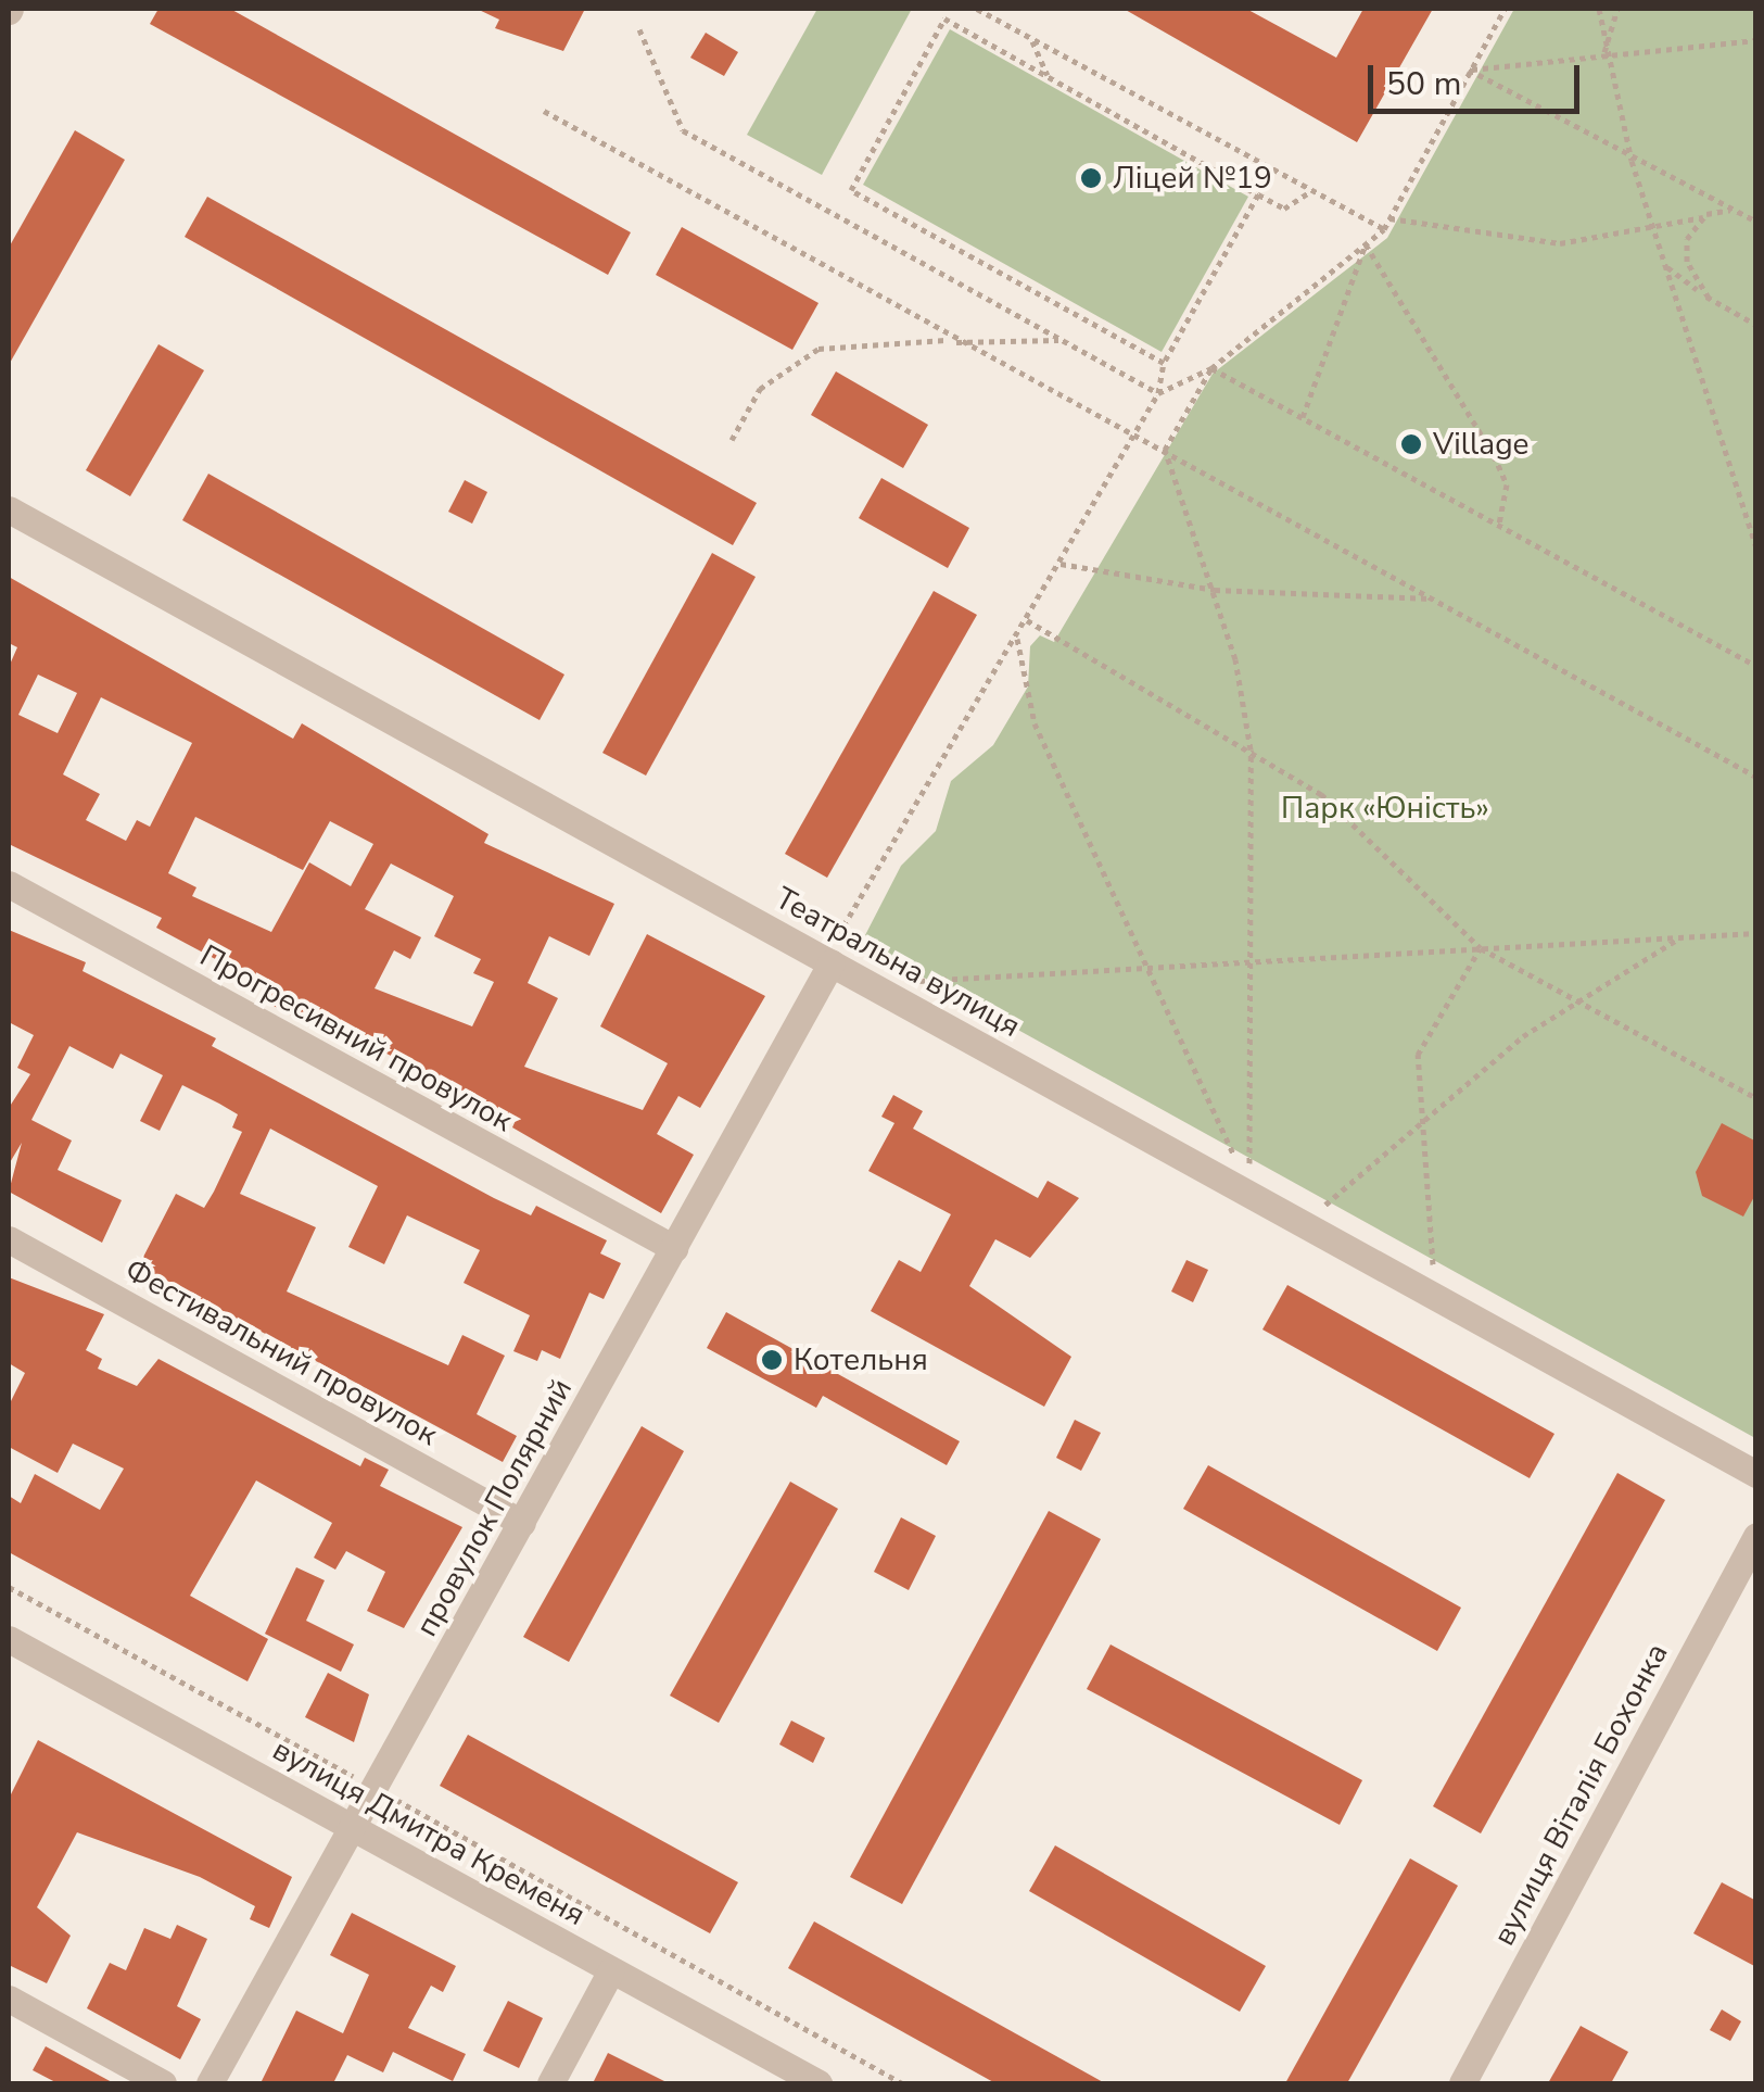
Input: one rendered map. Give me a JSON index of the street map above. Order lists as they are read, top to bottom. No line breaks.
{"streets":{"street":["Театральна вулиця","Прогресивний провулок","Фестивальний провулок","провулок Полярний","вулиця Віталія Бохонка","вулиця Дмитра Кременя"]},"crossings":[["Театральна вулиця","провулок Полярний"],["Прогресивний провулок","провулок Полярний"],["Фестивальний провулок","провулок Полярний"],["провулок Полярний","вулиця Дмитра Кременя"]],"parks":["Парк «Юність»"],"places":["Ліцей №19","Village","Котельня"],"scale_bar":"50 m"}
